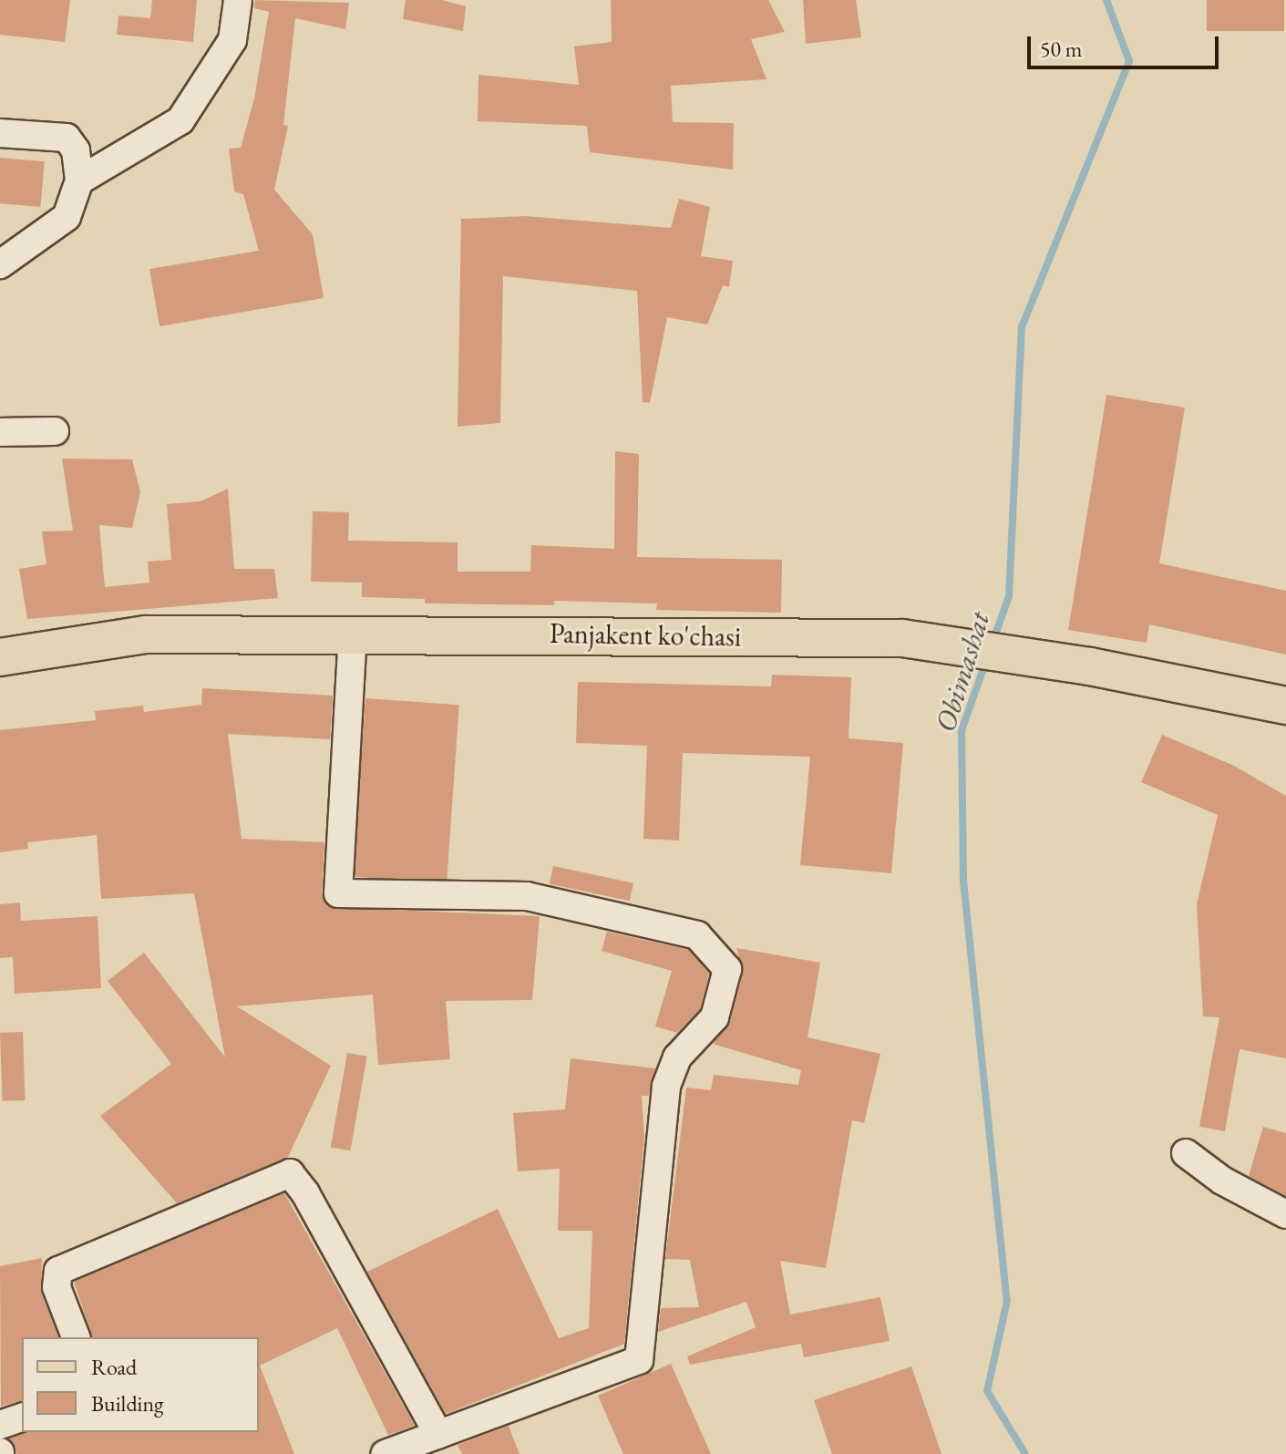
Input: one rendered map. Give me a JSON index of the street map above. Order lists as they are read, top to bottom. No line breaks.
{"streets":{"main road":["Panjakent ko'chasi"]},"water":["Obimashat"],"legend":["Road","Building"],"scale_bar":"50 m"}
